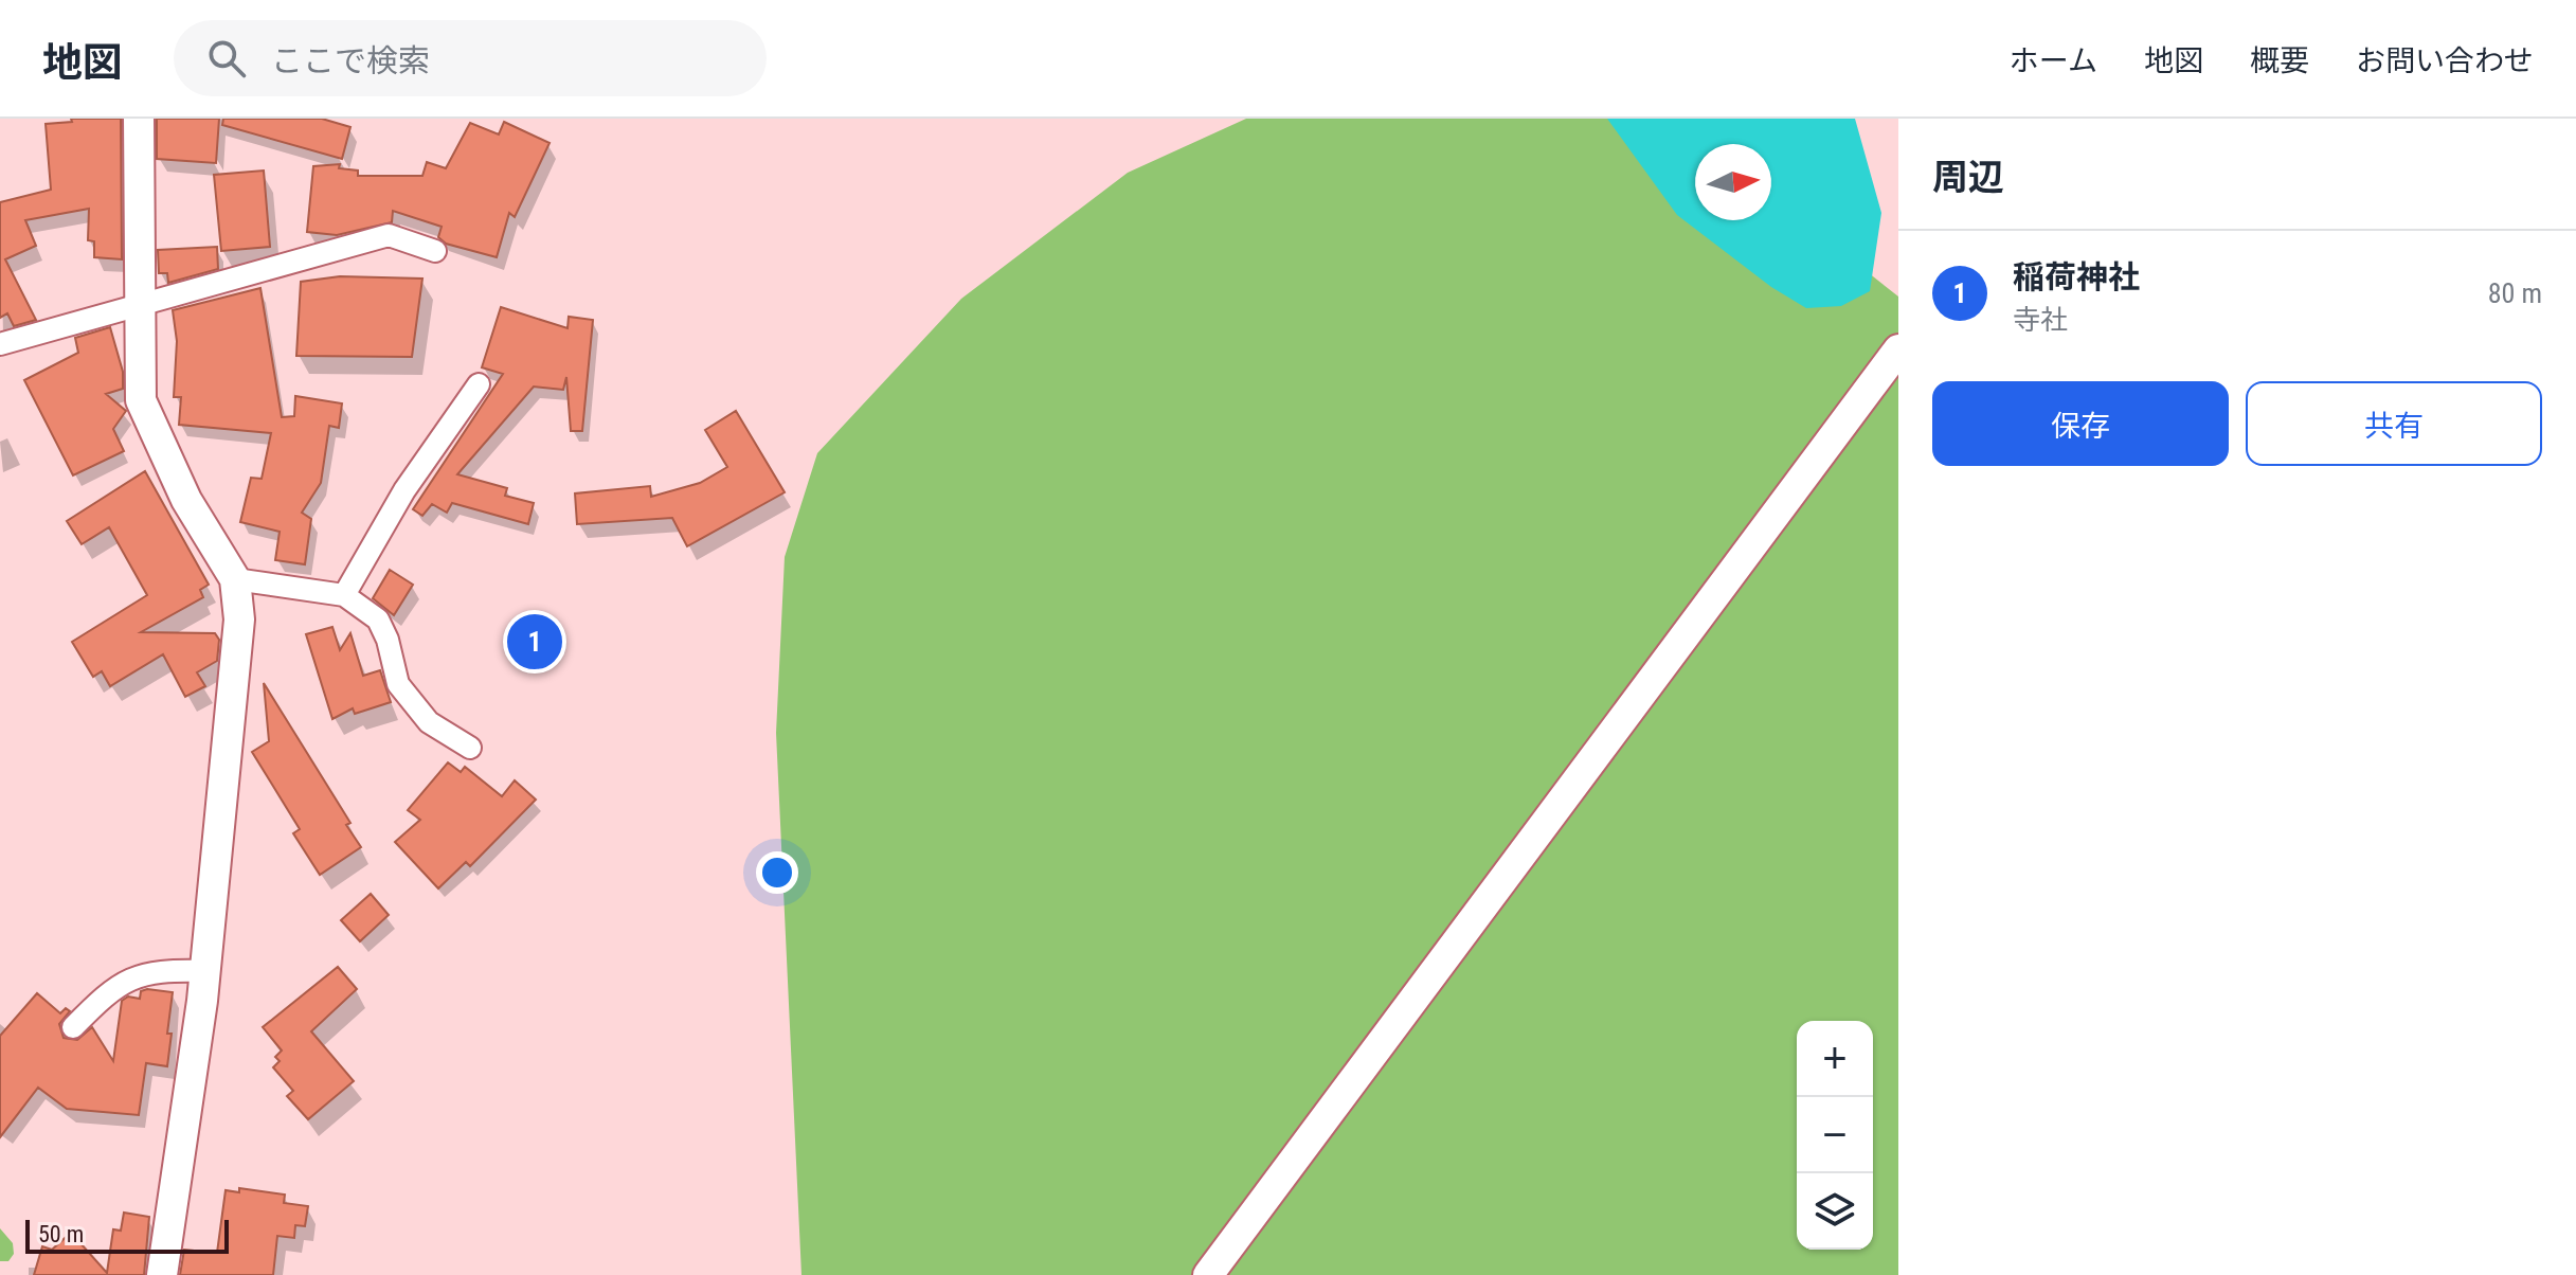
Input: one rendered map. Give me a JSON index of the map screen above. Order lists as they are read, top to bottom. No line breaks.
{"scale_bar":"50 m","north":"right","page":{"header":"地図","search":"ここで検索","nav":["ホーム","地図","概要","お問い合わせ"],"heading":"周辺","list":[{"mark":"1","name":"稲荷神社","note":"寺社","value":"80 m"}],"buttons":["保存","共有"],"pins":"1","map_buttons":["+","−"],"scale":"50 m"}}
